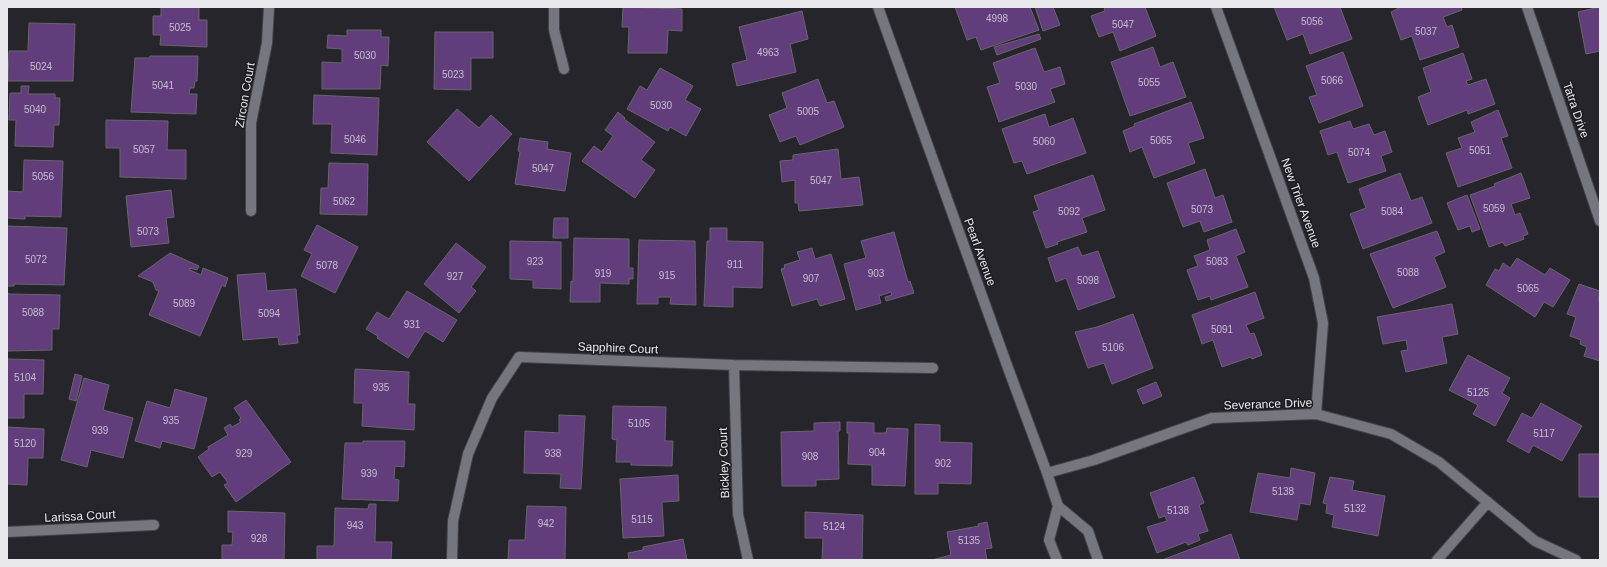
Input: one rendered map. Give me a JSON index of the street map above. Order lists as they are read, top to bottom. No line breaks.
{"streets":{"street":["Zircon Court","Tatra Drive","New Trier Avenue","Pearl Avenue","Sapphire Court","Severance Drive","Bickley Court","Larissa Court"]},"crossings":[["New Trier Avenue","Severance Drive"],["Pearl Avenue","Severance Drive"],["Sapphire Court","Bickley Court"]],"house_numbers":["4998","5056","5047","5025","5037","4963","5030","5024","5023","5066","5055","5041","5030","5030","5040","5005","5046","5065","5060","5057","5051","5074","5047","5056","5047","5062","5059","5073","5092","5084","5073","5072","923","5083","911","5078","5088","919","903","915","927","907","5098","5065","5089","5088","5094","931","5091","5106","5104","935","5125","935","5105","939","5117","5120","904","929","938","908","902","939","5138","5132","5138","5115","942","943","5124","928","5135"]}
